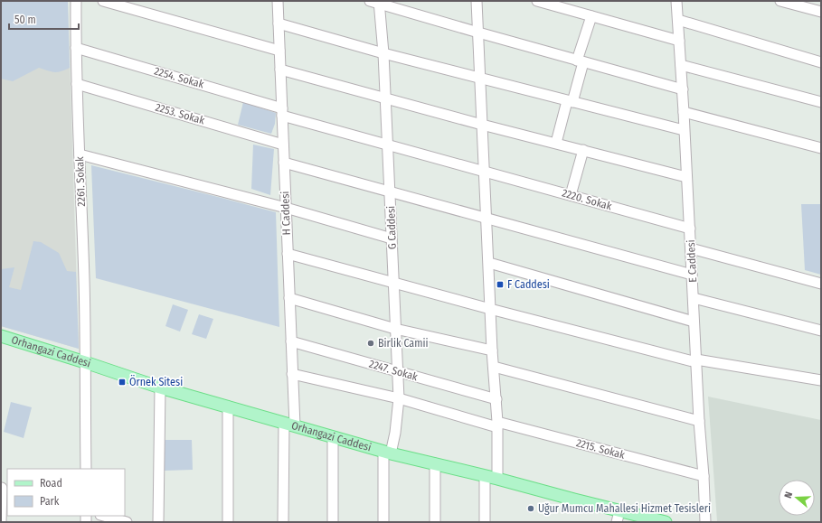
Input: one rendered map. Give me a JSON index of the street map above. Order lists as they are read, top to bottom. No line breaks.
{"streets":{"main road":["Orhangazi Caddesi"],"street":["2254. Sokak","2253. Sokak","2261. Sokak","2220. Sokak","H Caddesi","G Caddesi","E Caddesi","2247. Sokak","2215. Sokak"]},"crossings":[["2254. Sokak","2261. Sokak"],["2254. Sokak","2220. Sokak"],["2254. Sokak","H Caddesi"],["2254. Sokak","G Caddesi"],["2253. Sokak","2261. Sokak"],["2253. Sokak","H Caddesi"],["2261. Sokak","Orhangazi Caddesi"],["2220. Sokak","G Caddesi"],["2220. Sokak","E Caddesi"],["H Caddesi","Orhangazi Caddesi"],["H Caddesi","2247. Sokak"],["H Caddesi","2215. Sokak"],["G Caddesi","Orhangazi Caddesi"],["G Caddesi","2247. Sokak"],["G Caddesi","2215. Sokak"],["E Caddesi","2215. Sokak"]],"places":{"transit":["F Caddesi","Örnek Sitesi"],"other":["Birlik Camii","Uğur Mumcu Mahallesi Hizmet Tesisleri"]},"legend":["Road","Park"],"scale_bar":"50 m","north":"left"}
